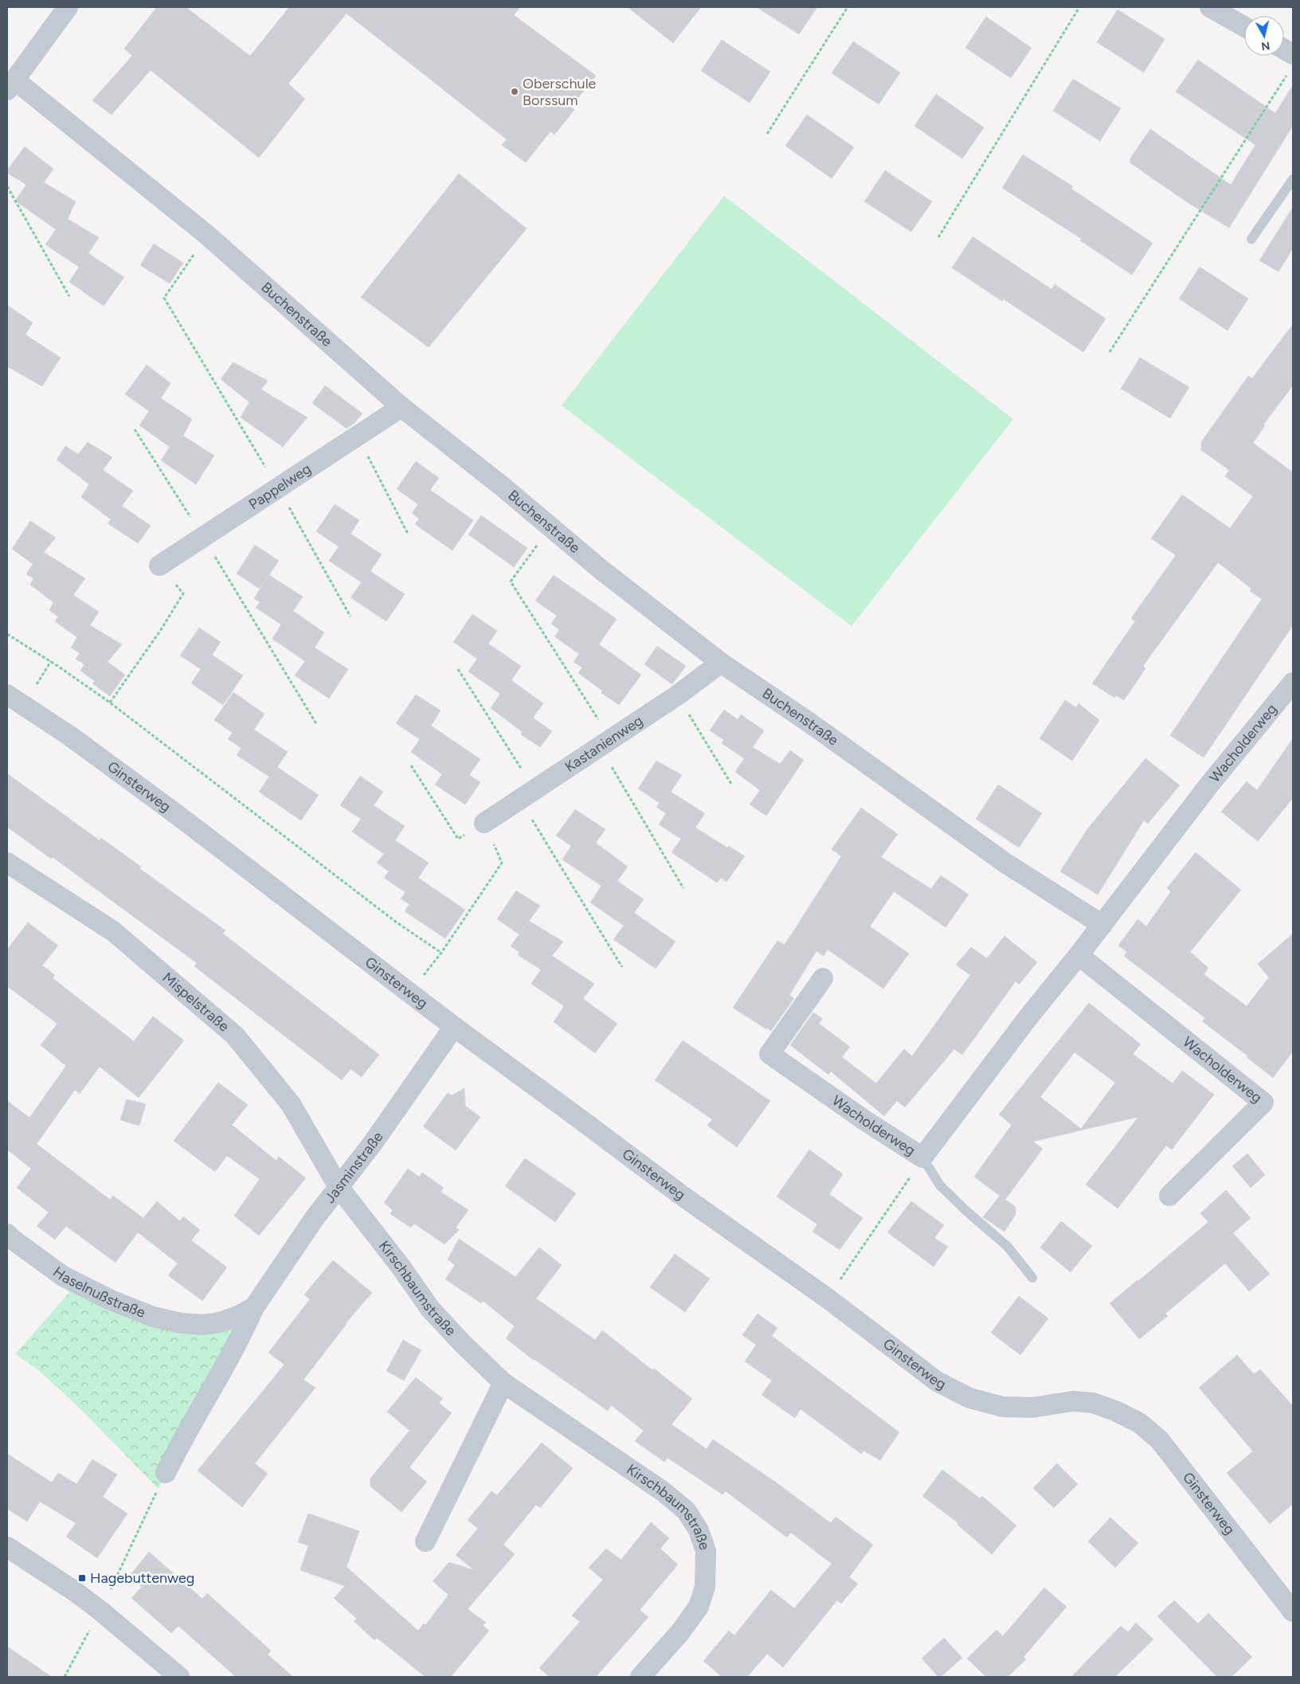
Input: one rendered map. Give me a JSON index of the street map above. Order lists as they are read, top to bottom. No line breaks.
{"streets":{"street":["Buchenstraße","Pappelweg","Wacholderweg","Kastanienweg","Ginsterweg","Mispelstraße","Jasminstraße","Kirschbaumstraße","Haselnußstraße"]},"crossings":[["Buchenstraße","Pappelweg"],["Buchenstraße","Wacholderweg"],["Buchenstraße","Kastanienweg"],["Ginsterweg","Jasminstraße"],["Mispelstraße","Jasminstraße"],["Mispelstraße","Kirschbaumstraße"],["Jasminstraße","Kirschbaumstraße"],["Jasminstraße","Haselnußstraße"]],"places":{"other":["Oberschule Borssum"],"transit":["Hagebuttenweg"]},"north":"bottom"}
